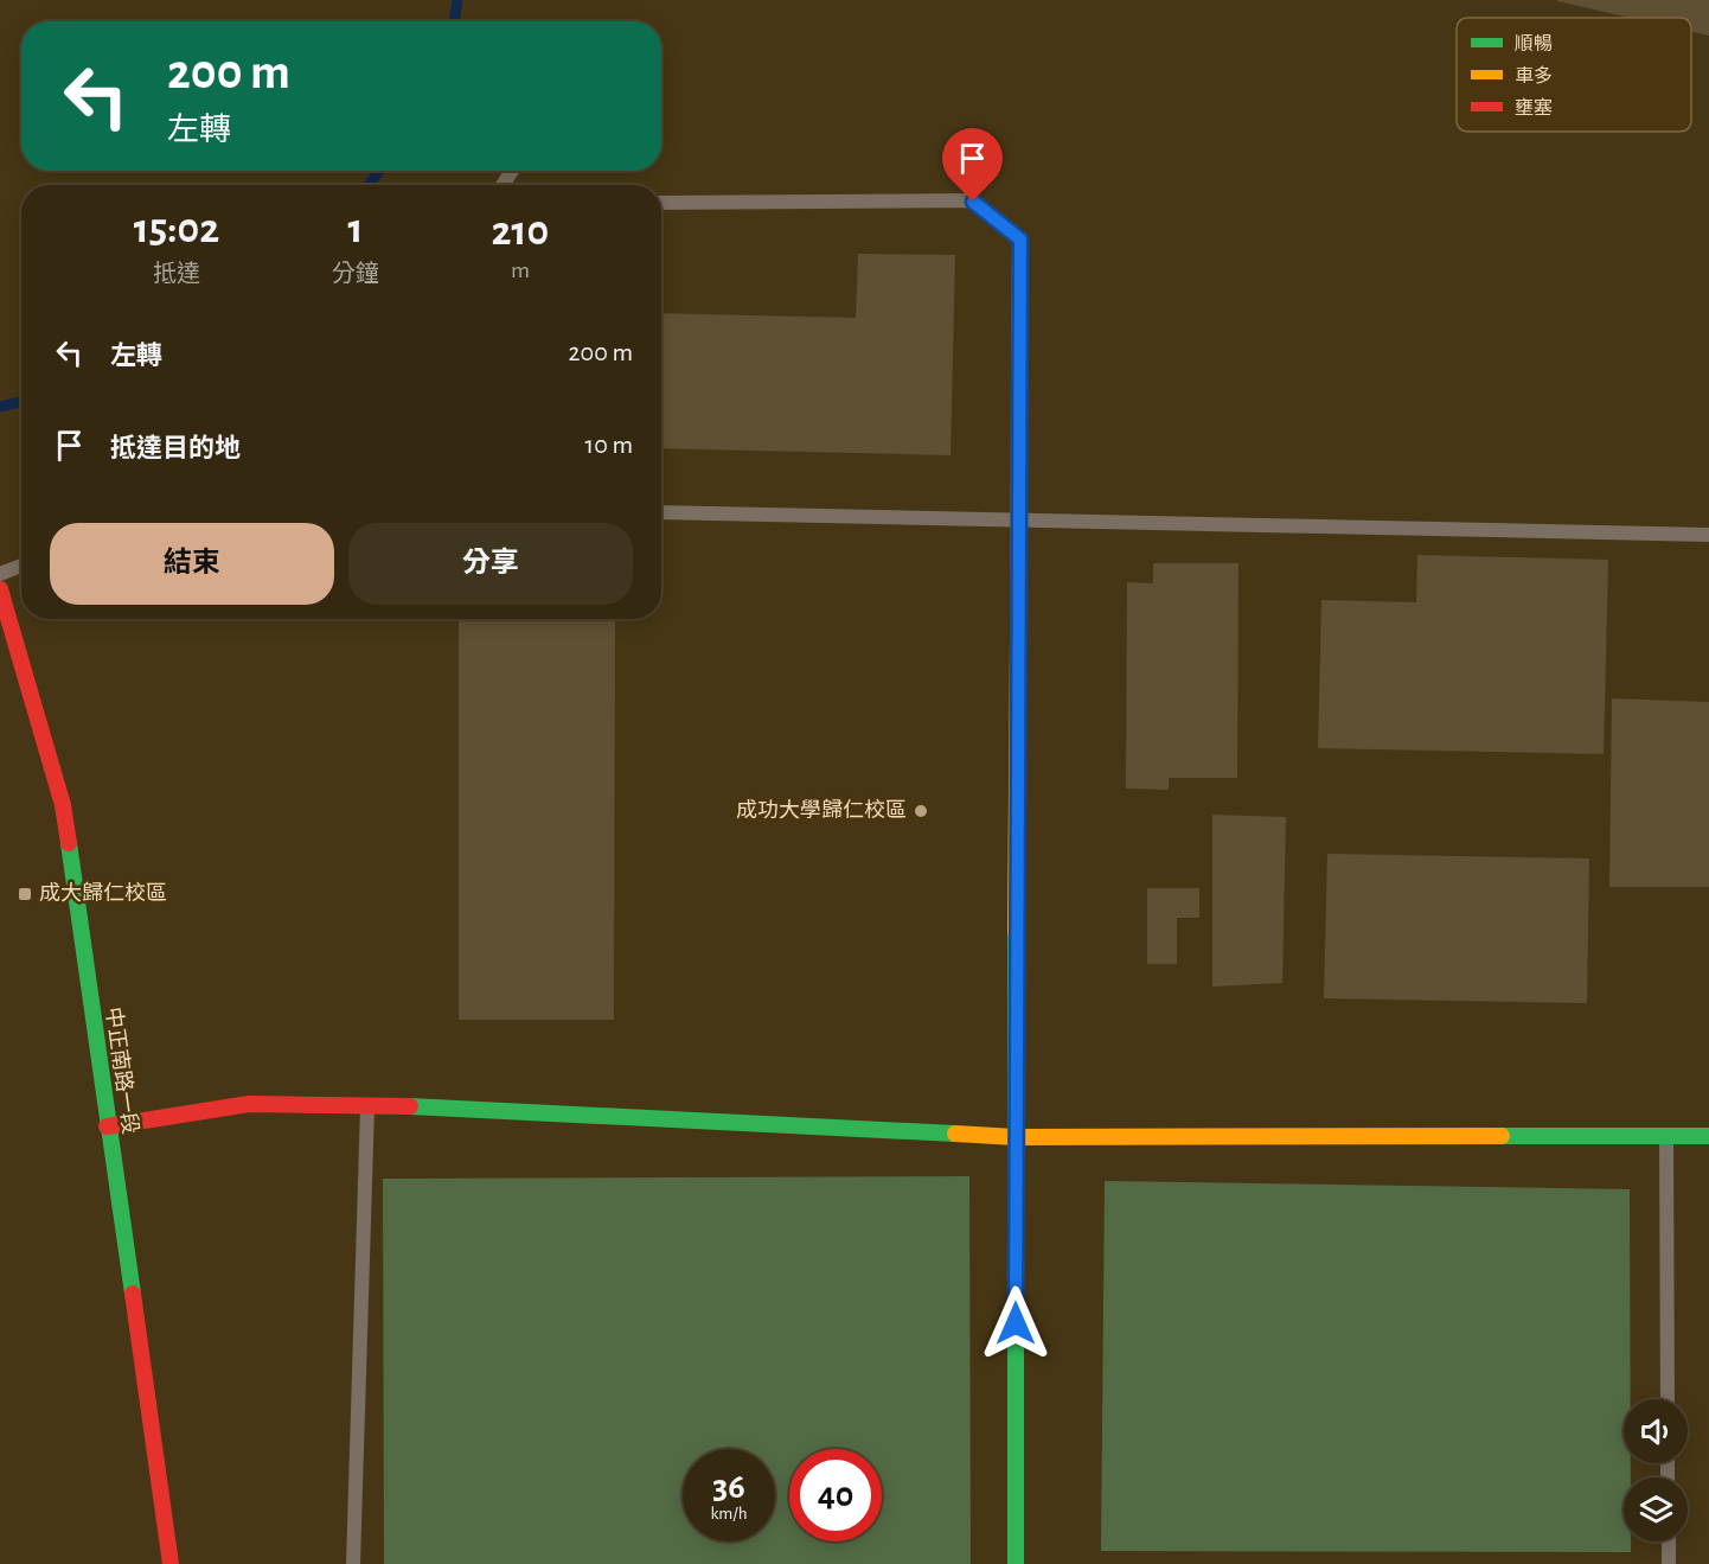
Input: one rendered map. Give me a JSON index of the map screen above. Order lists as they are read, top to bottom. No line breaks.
{"streets":{"street":["中正南路一段"]},"places":{"other":["成功大學歸仁校區"],"transit":["成大歸仁校區"]},"legend":["順暢","車多","壅塞"],"page":{"turn":["200 m","左轉"],"eta":["15:02","抵達","1","分鐘","210","m"],"list":[{"name":"左轉","value":"200 m"},{"name":"抵達目的地","value":"10 m"}],"buttons":["結束","分享"],"speed":"36 km/h","limit":"40"}}
